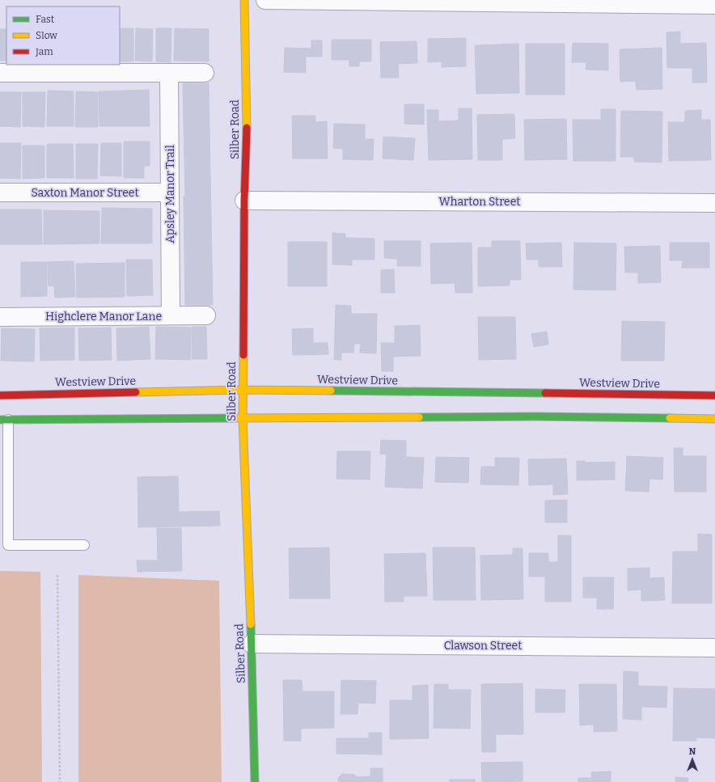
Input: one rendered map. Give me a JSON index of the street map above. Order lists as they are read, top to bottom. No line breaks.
{"streets":{"main road":["Silber Road","Westview Drive"],"street":["Saxton Manor Street","Apsley Manor Trail","Wharton Street","Highclere Manor Lane","Clawson Street"]},"crossings":[["Silber Road","Wharton Street"],["Silber Road","Westview Drive"],["Silber Road","Clawson Street"],["Saxton Manor Street","Apsley Manor Trail"],["Apsley Manor Trail","Highclere Manor Lane"]],"legend":["Fast","Slow","Jam"],"north":"top"}
